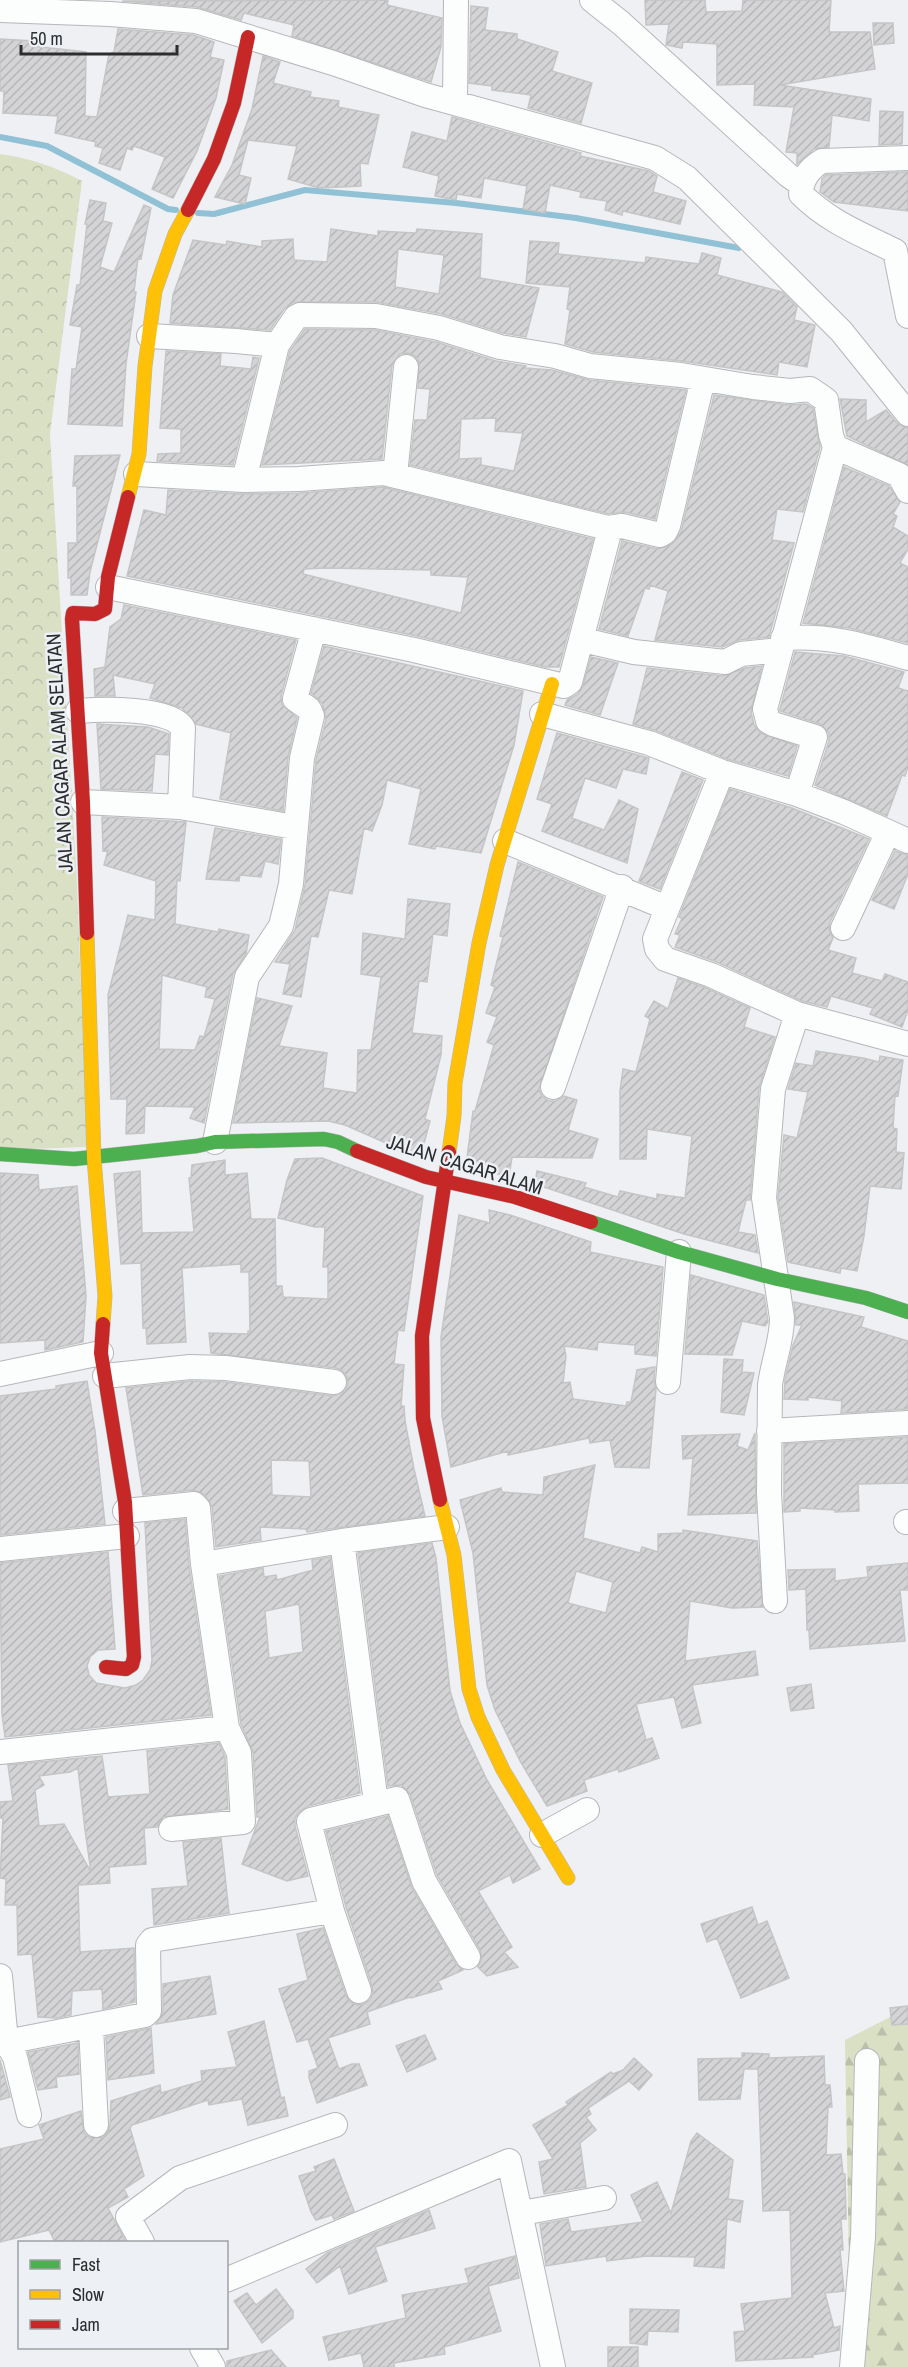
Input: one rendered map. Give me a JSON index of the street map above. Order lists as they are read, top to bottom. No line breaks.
{"streets":{"street":["JALAN CAGAR ALAM SELATAN","JALAN CAGAR ALAM"]},"crossings":[["JALAN CAGAR ALAM SELATAN","JALAN CAGAR ALAM"]],"legend":["Fast","Slow","Jam"],"scale_bar":"50 m"}
